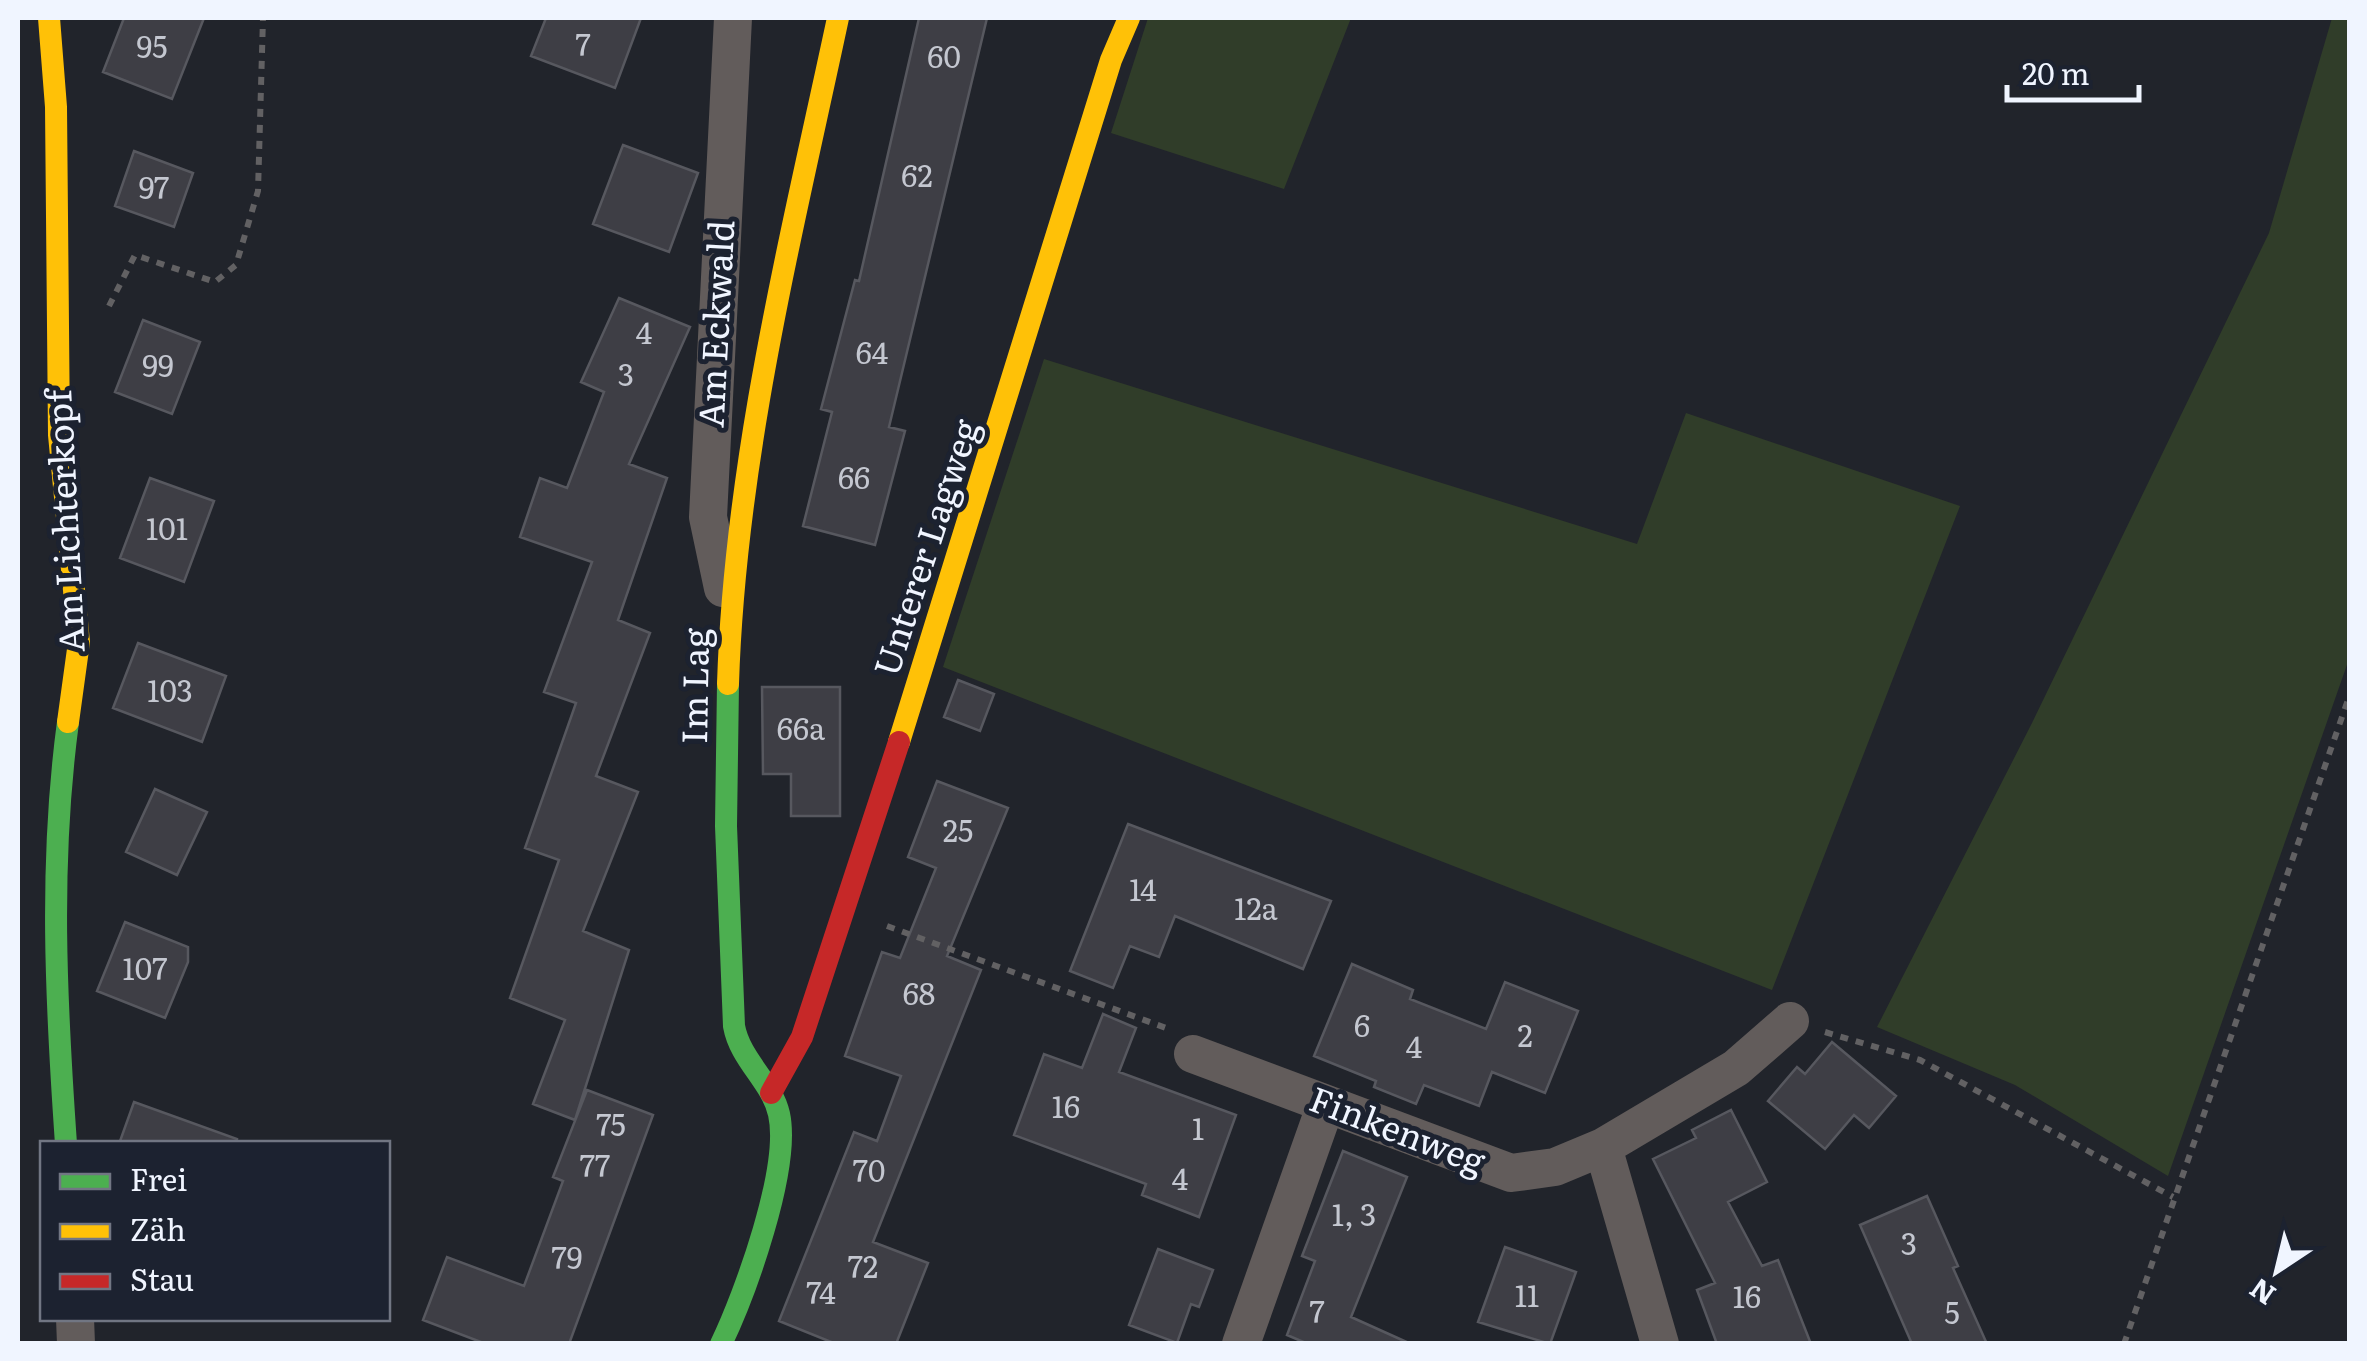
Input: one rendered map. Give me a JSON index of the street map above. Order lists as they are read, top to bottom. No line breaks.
{"streets":{"street":["Am Eckwald","Am Lichterkopf","Unterer Lagweg","Im Lag","Finkenweg"]},"crossings":[["Am Eckwald","Im Lag"],["Unterer Lagweg","Im Lag"]],"house_numbers":["7","95","60","62","97","4","64","99","3","66","101","103","66a","25","14","12a","107","68","6","2","4","16","75","1","77","70","4","1, 3","3","79","72","74","11","16","7","5"],"legend":["Frei","Zäh","Stau"],"scale_bar":"20 m","north":"bottom left"}
